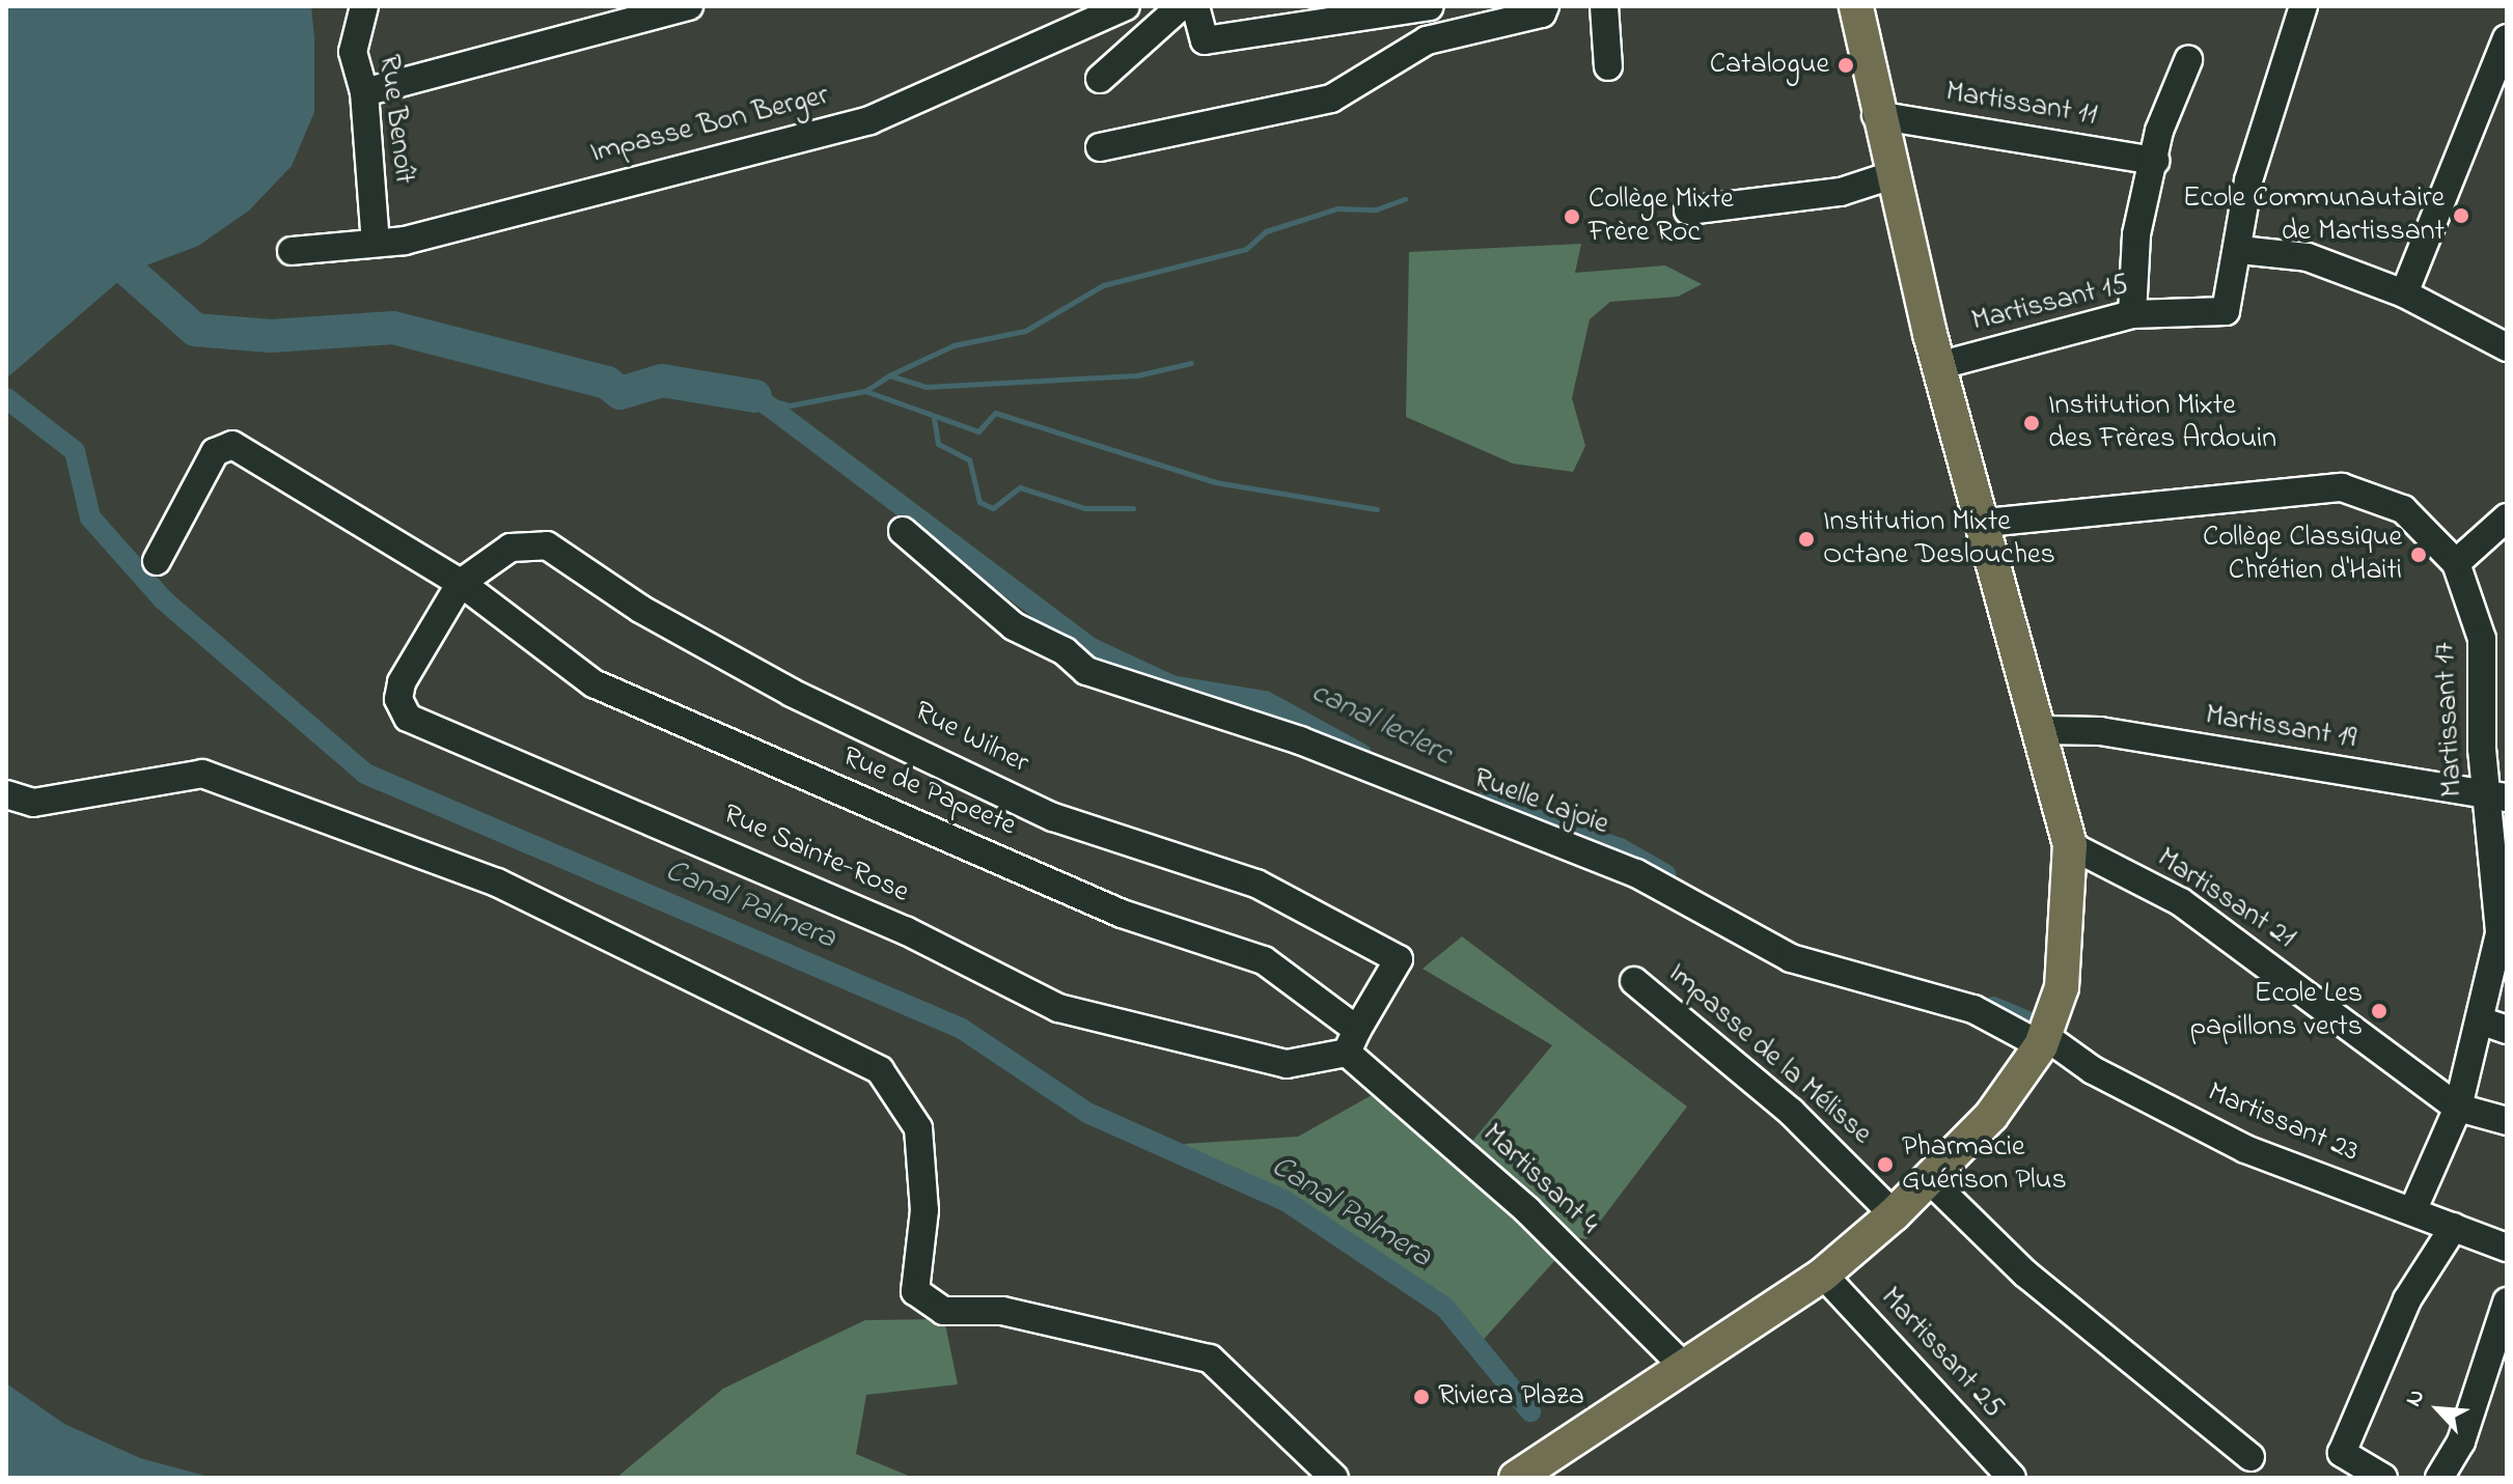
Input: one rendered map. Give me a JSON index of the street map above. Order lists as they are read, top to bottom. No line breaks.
{"streets":{"street":["Martissant 11","Rue Benoît","Impasse Bon Berger","Martissant 15","Martissant 17","Martissant 19","Rue Wilner","Rue de Papeete","Ruelle Lajoie","Rue Sainte-Rose","Martissant 21","Impasse de la Mélisse","Martissant 23","Martissant 4","Martissant 25"]},"crossings":[["Rue Benoît","Impasse Bon Berger"],["Martissant 17","Martissant 19"],["Martissant 17","Martissant 21"],["Martissant 17","Martissant 23"],["Rue Wilner","Rue de Papeete"],["Rue Wilner","Rue Sainte-Rose"],["Rue Wilner","Martissant 4"],["Rue de Papeete","Rue Sainte-Rose"],["Rue de Papeete","Martissant 4"],["Ruelle Lajoie","Martissant 23"],["Rue Sainte-Rose","Martissant 4"]],"water":["canal leclerc","Canal Palmera"],"places":["Catalogue","Ecole Communautaire de Martissant","Collège Mixte Frère Roc","Institution Mixte des Frères Ardouin","Institution Mixte Octane Deslouches","Collège Classique Chrétien d'Haiti","Ecole Les papillons verts","Pharmacie Guérison Plus","Riviera Plaza"],"north":"top left"}
